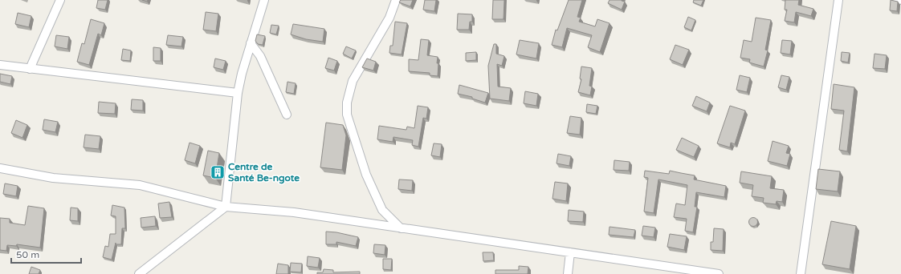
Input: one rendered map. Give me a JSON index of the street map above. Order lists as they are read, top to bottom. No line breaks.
{"places":{"building":["Centre de Santé Be-ngote"]},"scale_bar":"50 m"}
